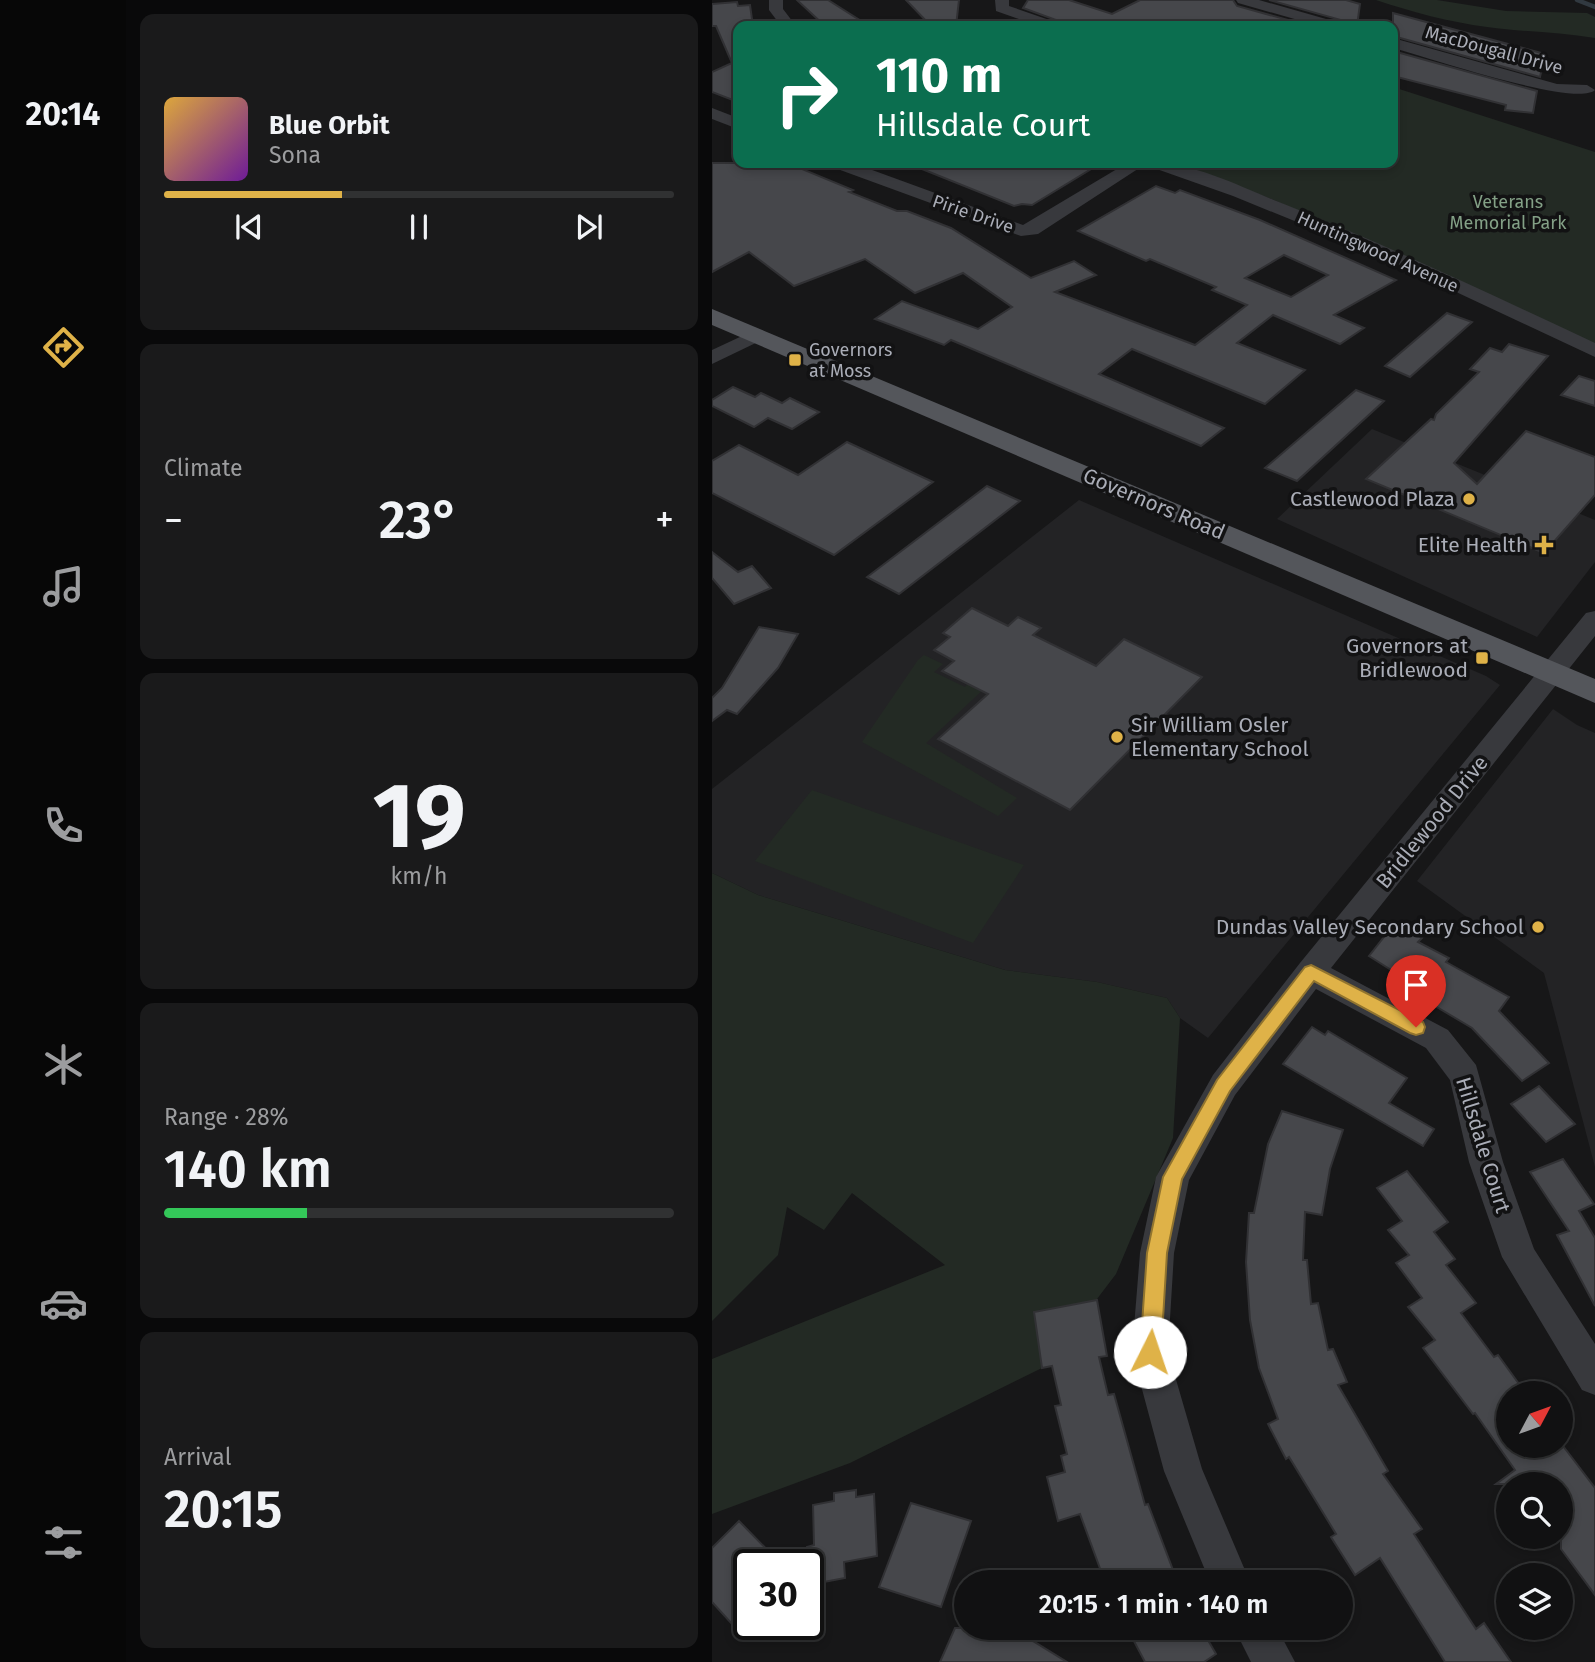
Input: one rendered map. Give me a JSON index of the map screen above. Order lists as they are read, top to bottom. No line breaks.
{"streets":{"main road":["Governors Road"],"street":["MacDougall Drive","Pirie Drive","Huntingwood Avenue","Bridlewood Drive","Hillsdale Court"]},"crossings":[["Governors Road","Bridlewood Drive"],["Bridlewood Drive","Hillsdale Court"]],"parks":["Veterans Memorial Park"],"places":{"transit":["Governors at Moss","Governors at Bridlewood"],"other":["Castlewood Plaza","Sir William Osler Elementary School","Dundas Valley Secondary School"],"health":["Elite Health"]},"north":"top right","page":{"tabs":"20:14","turn":["110 m","Hillsdale Court"],"song":["Blue Orbit","Sona"],"tile":["Climate",["19","km/h"],["Range · 28%","140 km"],["Arrival","20:15"]],"heat":["−","23°","+"],"limit":"30","trip":"20:15 · 1 min · 140 m"}}
